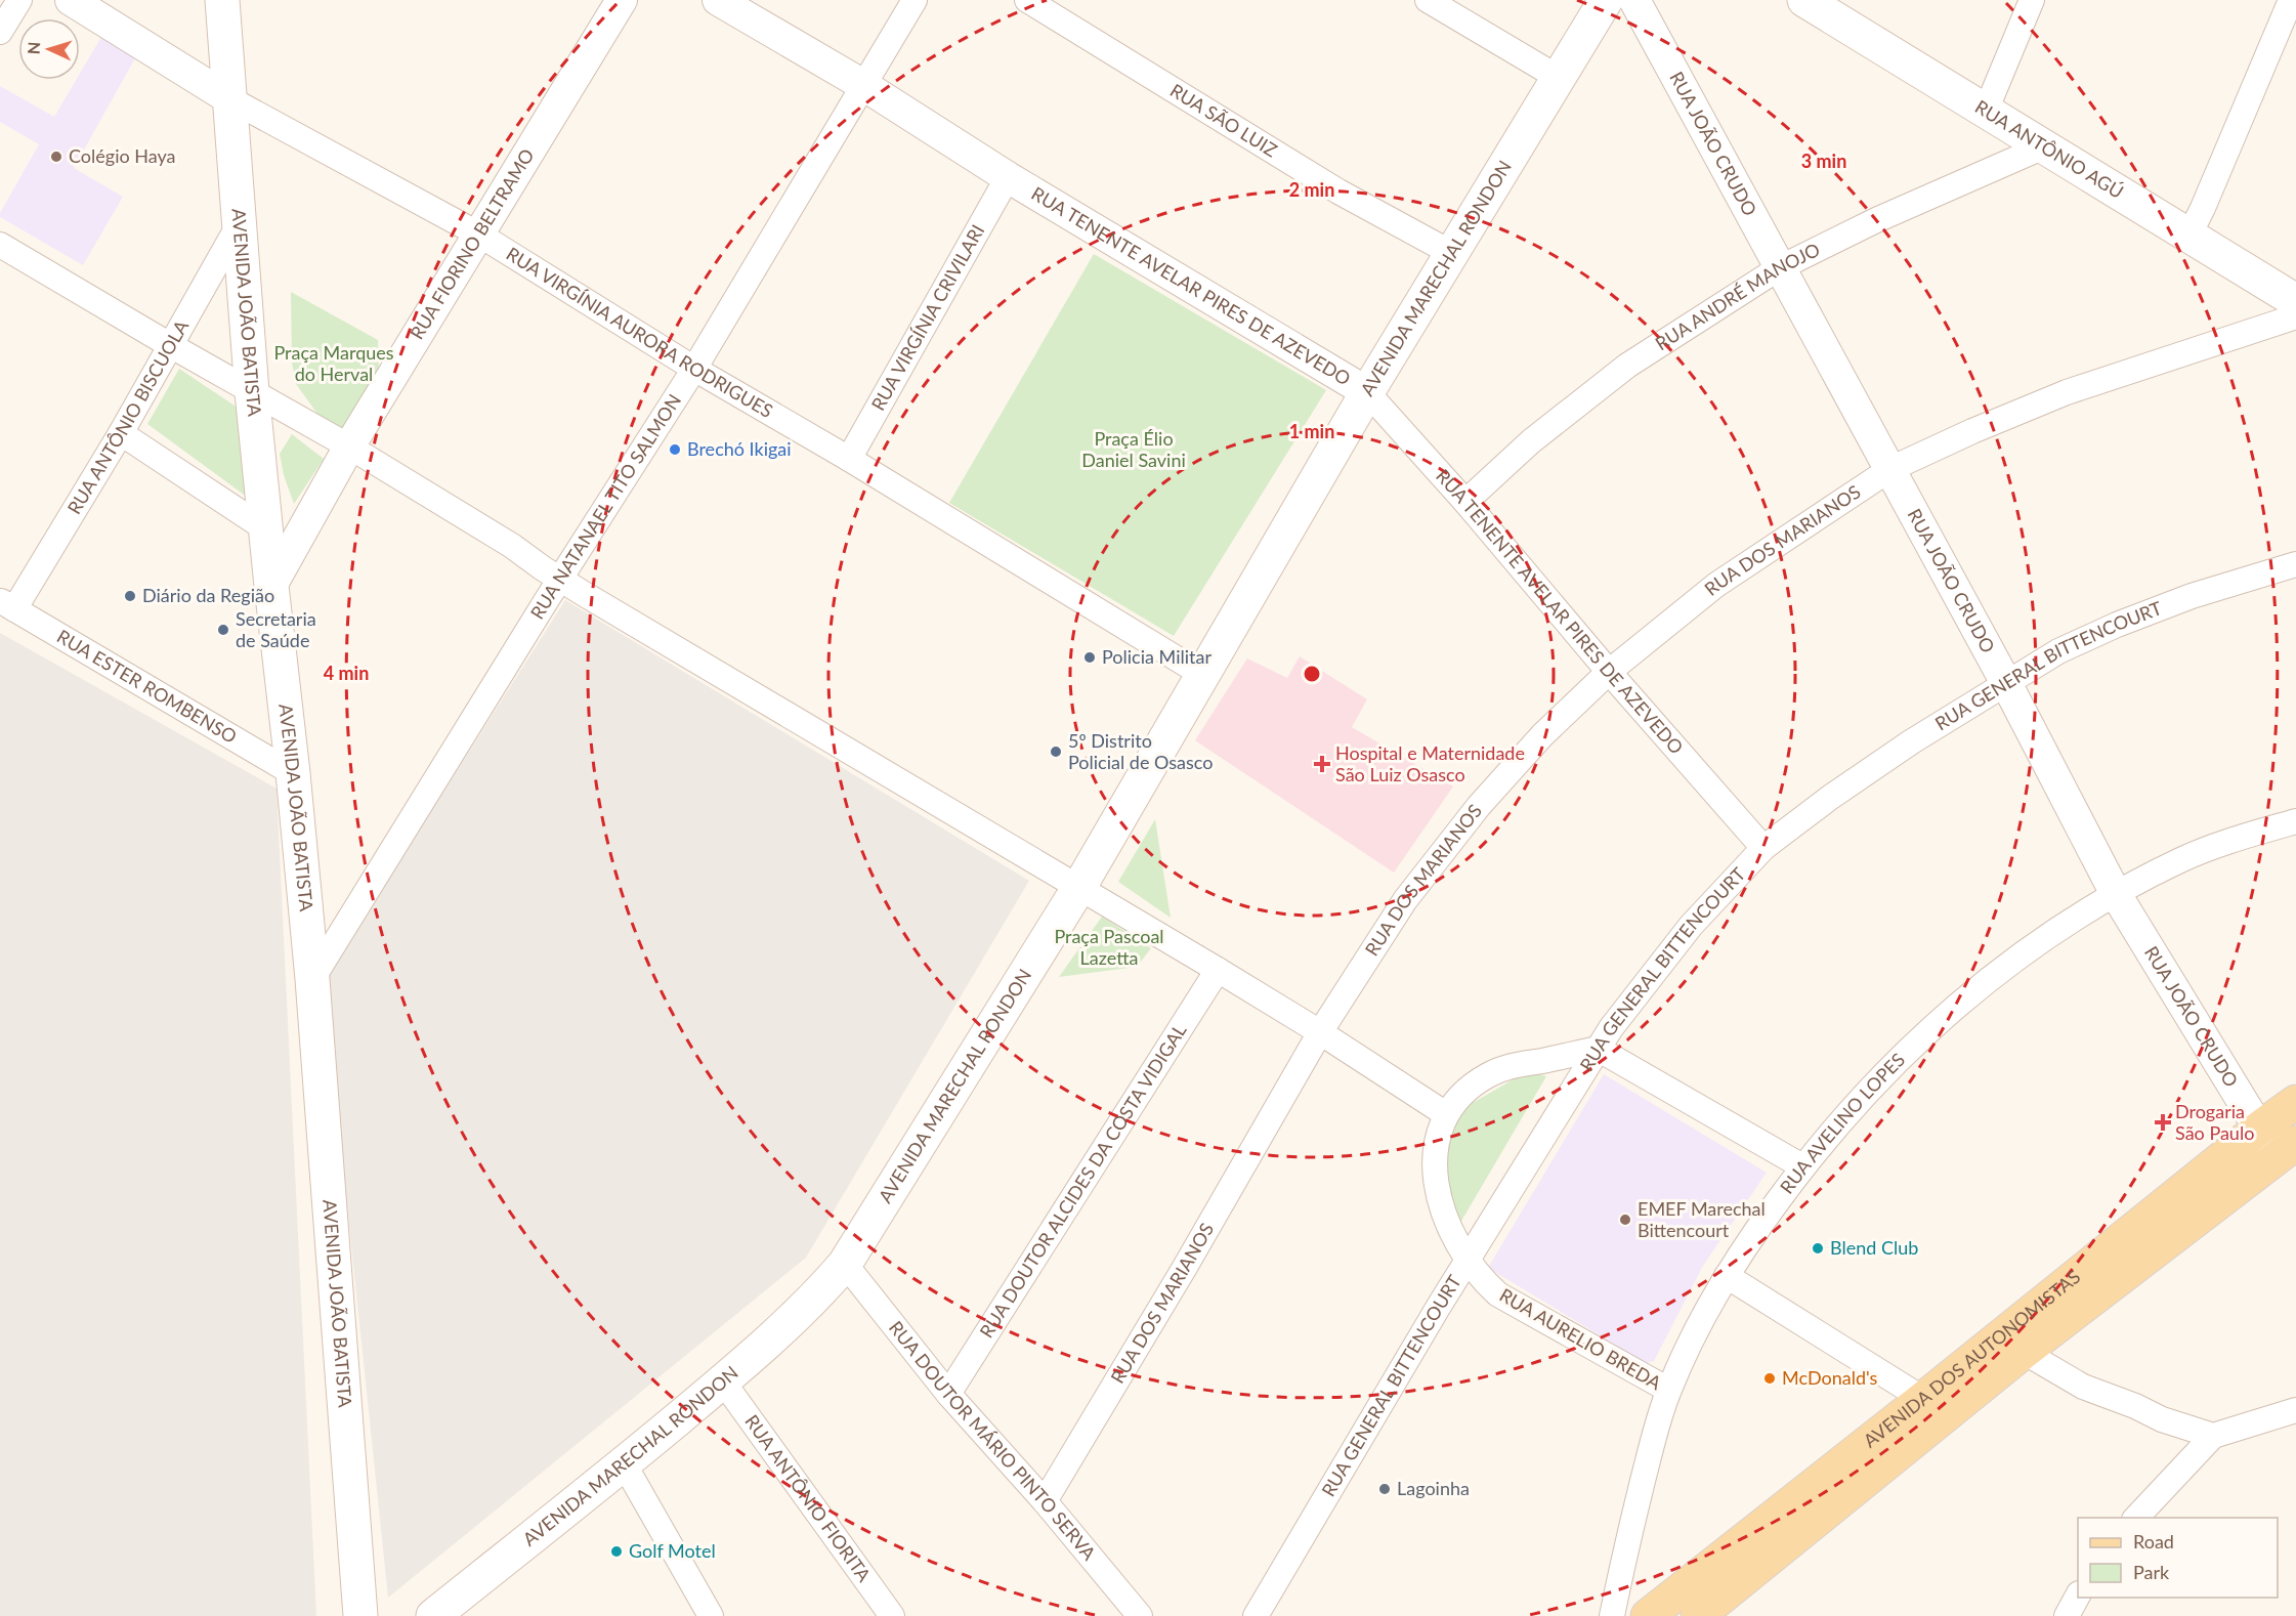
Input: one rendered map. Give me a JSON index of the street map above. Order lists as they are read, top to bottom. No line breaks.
{"streets":{"main road":["RUA ANTÔNIO AGÚ","AVENIDA MARECHAL RONDON","AVENIDA JOÃO BATISTA","AVENIDA DOS AUTONOMISTAS"],"street":["RUA SÃO LUIZ","RUA JOÃO CRUDO","RUA FIORINO BELTRAMO","RUA TENENTE AVELAR PIRES DE AZEVEDO","RUA ANDRÉ MANOJO","RUA VIRGÍNIA CRIVILARI","RUA VIRGÍNIA AURORA RODRIGUES","RUA ANTÔNIO BISCUOLA","RUA NATANAEL TITO SALMON","RUA DOS MARIANOS","RUA GENERAL BITTENCOURT","RUA ESTER ROMBENSO","RUA AVELINO LOPES","RUA DOUTOR ALCIDES DA COSTA VIDIGAL","RUA AURELIO BREDA","RUA DOUTOR MÁRIO PINTO SERVA","RUA ANTÔNIO FIORITA"]},"crossings":[["RUA SÃO LUIZ","AVENIDA MARECHAL RONDON"],["RUA JOÃO CRUDO","RUA ANDRÉ MANOJO"],["RUA JOÃO CRUDO","RUA DOS MARIANOS"],["RUA JOÃO CRUDO","RUA GENERAL BITTENCOURT"],["RUA JOÃO CRUDO","RUA AVELINO LOPES"],["RUA JOÃO CRUDO","AVENIDA DOS AUTONOMISTAS"],["RUA ANTÔNIO AGÚ","RUA ANDRÉ MANOJO"],["RUA FIORINO BELTRAMO","AVENIDA JOÃO BATISTA"],["RUA FIORINO BELTRAMO","RUA VIRGÍNIA AURORA RODRIGUES"],["AVENIDA MARECHAL RONDON","RUA TENENTE AVELAR PIRES DE AZEVEDO"],["AVENIDA MARECHAL RONDON","RUA VIRGÍNIA AURORA RODRIGUES"],["AVENIDA MARECHAL RONDON","RUA DOUTOR MÁRIO PINTO SERVA"],["AVENIDA MARECHAL RONDON","RUA ANTÔNIO FIORITA"],["RUA TENENTE AVELAR PIRES DE AZEVEDO","RUA ANDRÉ MANOJO"],["RUA TENENTE AVELAR PIRES DE AZEVEDO","RUA VIRGÍNIA CRIVILARI"],["RUA TENENTE AVELAR PIRES DE AZEVEDO","RUA NATANAEL TITO SALMON"],["RUA TENENTE AVELAR PIRES DE AZEVEDO","RUA DOS MARIANOS"],["RUA TENENTE AVELAR PIRES DE AZEVEDO","RUA GENERAL BITTENCOURT"],["AVENIDA JOÃO BATISTA","RUA VIRGÍNIA AURORA RODRIGUES"],["AVENIDA JOÃO BATISTA","RUA ANTÔNIO BISCUOLA"],["AVENIDA JOÃO BATISTA","RUA NATANAEL TITO SALMON"],["AVENIDA JOÃO BATISTA","RUA ESTER ROMBENSO"],["RUA VIRGÍNIA CRIVILARI","RUA VIRGÍNIA AURORA RODRIGUES"],["RUA VIRGÍNIA AURORA RODRIGUES","RUA NATANAEL TITO SALMON"],["RUA ANTÔNIO BISCUOLA","RUA ESTER ROMBENSO"],["RUA DOS MARIANOS","RUA DOUTOR MÁRIO PINTO SERVA"],["RUA GENERAL BITTENCOURT","RUA AURELIO BREDA"],["RUA AVELINO LOPES","RUA AURELIO BREDA"],["RUA DOUTOR ALCIDES DA COSTA VIDIGAL","RUA DOUTOR MÁRIO PINTO SERVA"]],"parks":["Praça Marques do Herval","Praça Élio Daniel Savini","Praça Pascoal Lazetta"],"places":{"other":["Colégio Haya","Brechó Ikigai","Diário da Região","Secretaria de Saúde","Policia Militar","5º Distrito Policial de Osasco","EMEF Marechal Bittencourt","Blend Club","McDonald's","Lagoinha","Golf Motel"],"health":["Hospital e Maternidade São Luiz Osasco","Drogaria São Paulo"]},"legend":["Road","Park"],"north":"left","rings":["3 min","2 min","1 min","4 min"]}
